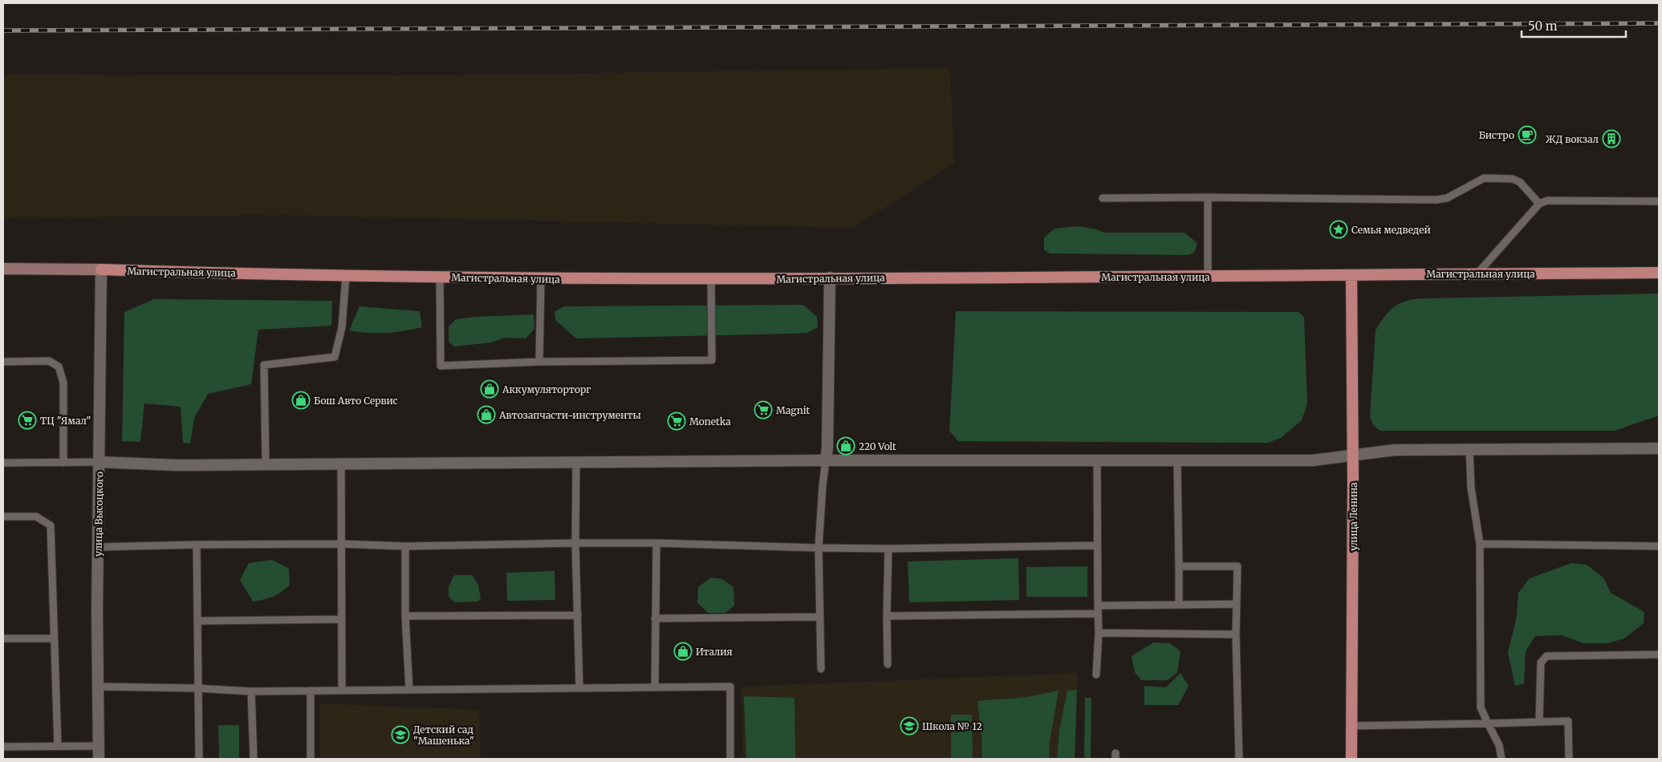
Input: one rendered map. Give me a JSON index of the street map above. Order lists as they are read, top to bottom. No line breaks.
{"streets":{"main road":["Магистральная улица","улица Ленина"],"street":["улица Высоцкого"]},"crossings":[["Магистральная улица","улица Высоцкого"],["Магистральная улица","улица Ленина"]],"places":{"cafe":["Бистро"],"building":["ЖД вокзал"],"place":["Семья медведей"],"shop":["Аккумуляторторг","Бош Авто Сервис","Автозапчасти-инструменты","220 Volt","Италия"],"supermarket":["Magnit","ТЦ \"Ямал\"","Monetka"],"school or university":["Школа № 12","Детский сад \"Машенька\""]},"scale_bar":"50 m"}
